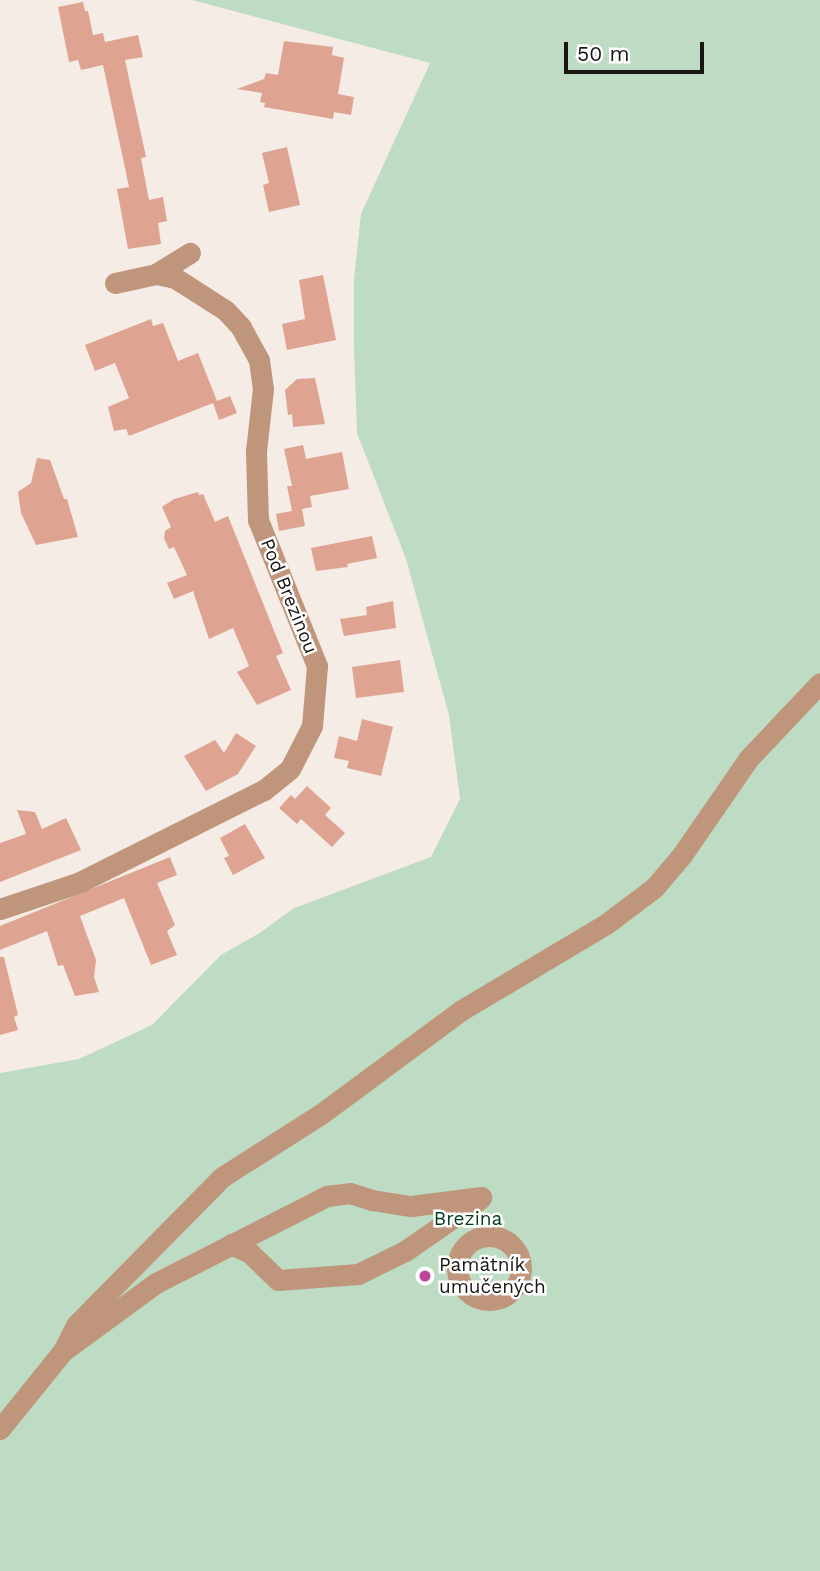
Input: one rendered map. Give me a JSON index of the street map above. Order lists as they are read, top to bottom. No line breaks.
{"streets":{"street":["Pod Brezinou"]},"parks":["Brezina"],"places":["Pamätník umučených"],"scale_bar":"50 m"}
